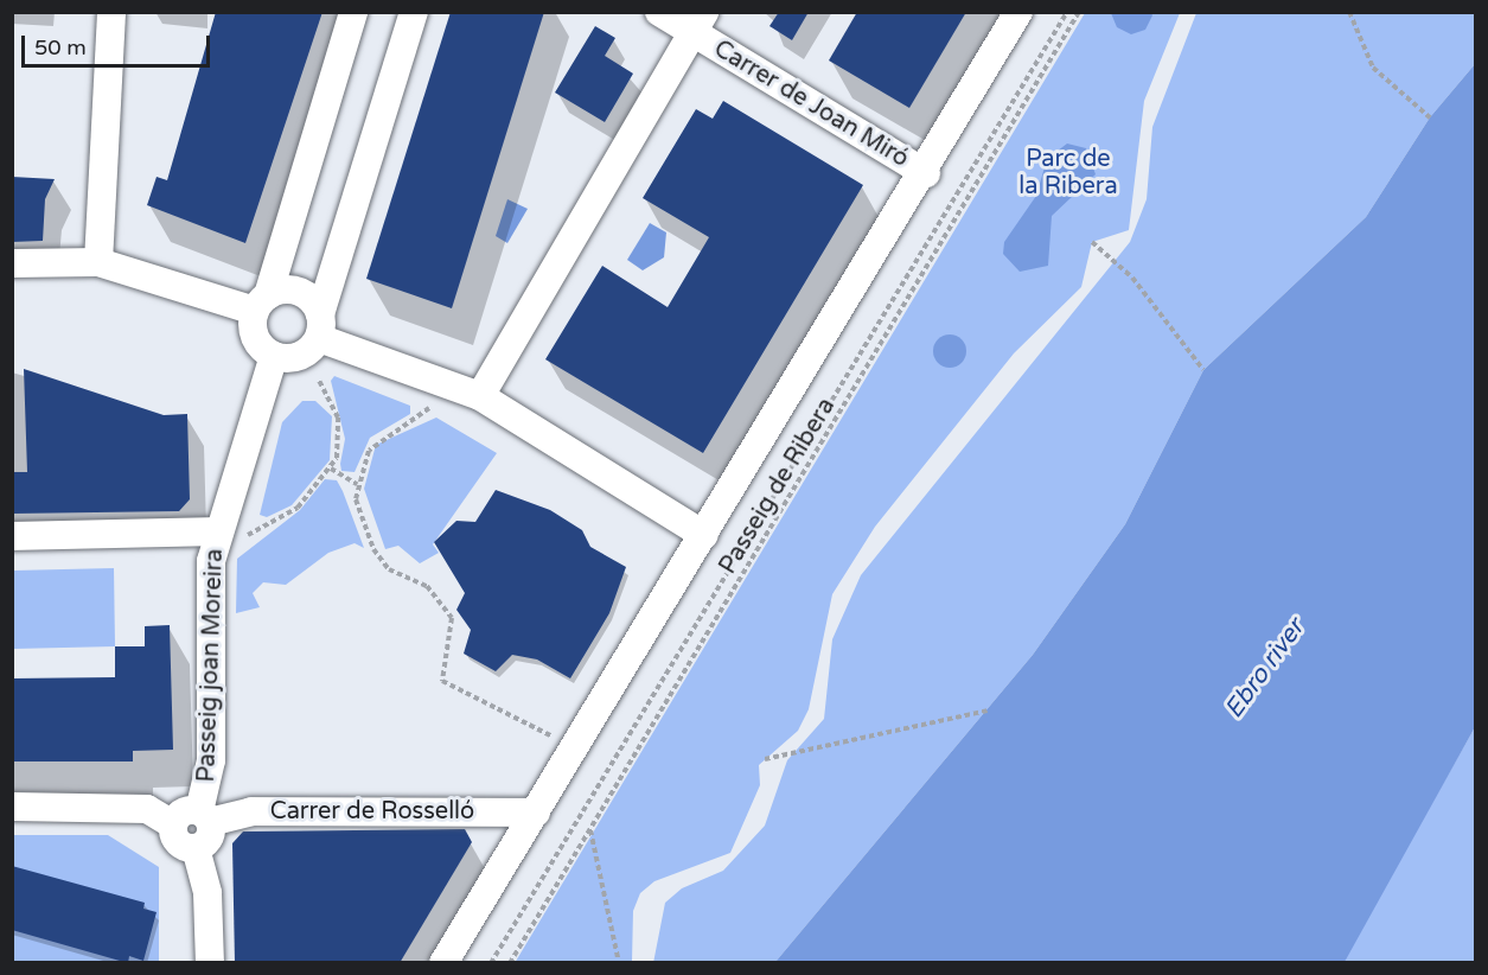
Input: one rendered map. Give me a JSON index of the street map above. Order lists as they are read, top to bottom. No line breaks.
{"streets":{"street":["Carrer de Joan Miró","Passeig de Ribera","Passeig joan Moreira","Carrer de Rosselló"]},"crossings":[["Carrer de Joan Miró","Passeig de Ribera"],["Passeig de Ribera","Carrer de Rosselló"],["Passeig joan Moreira","Carrer de Rosselló"]],"water":["Ebro river"],"parks":["Parc de la Ribera"],"scale_bar":"50 m"}
